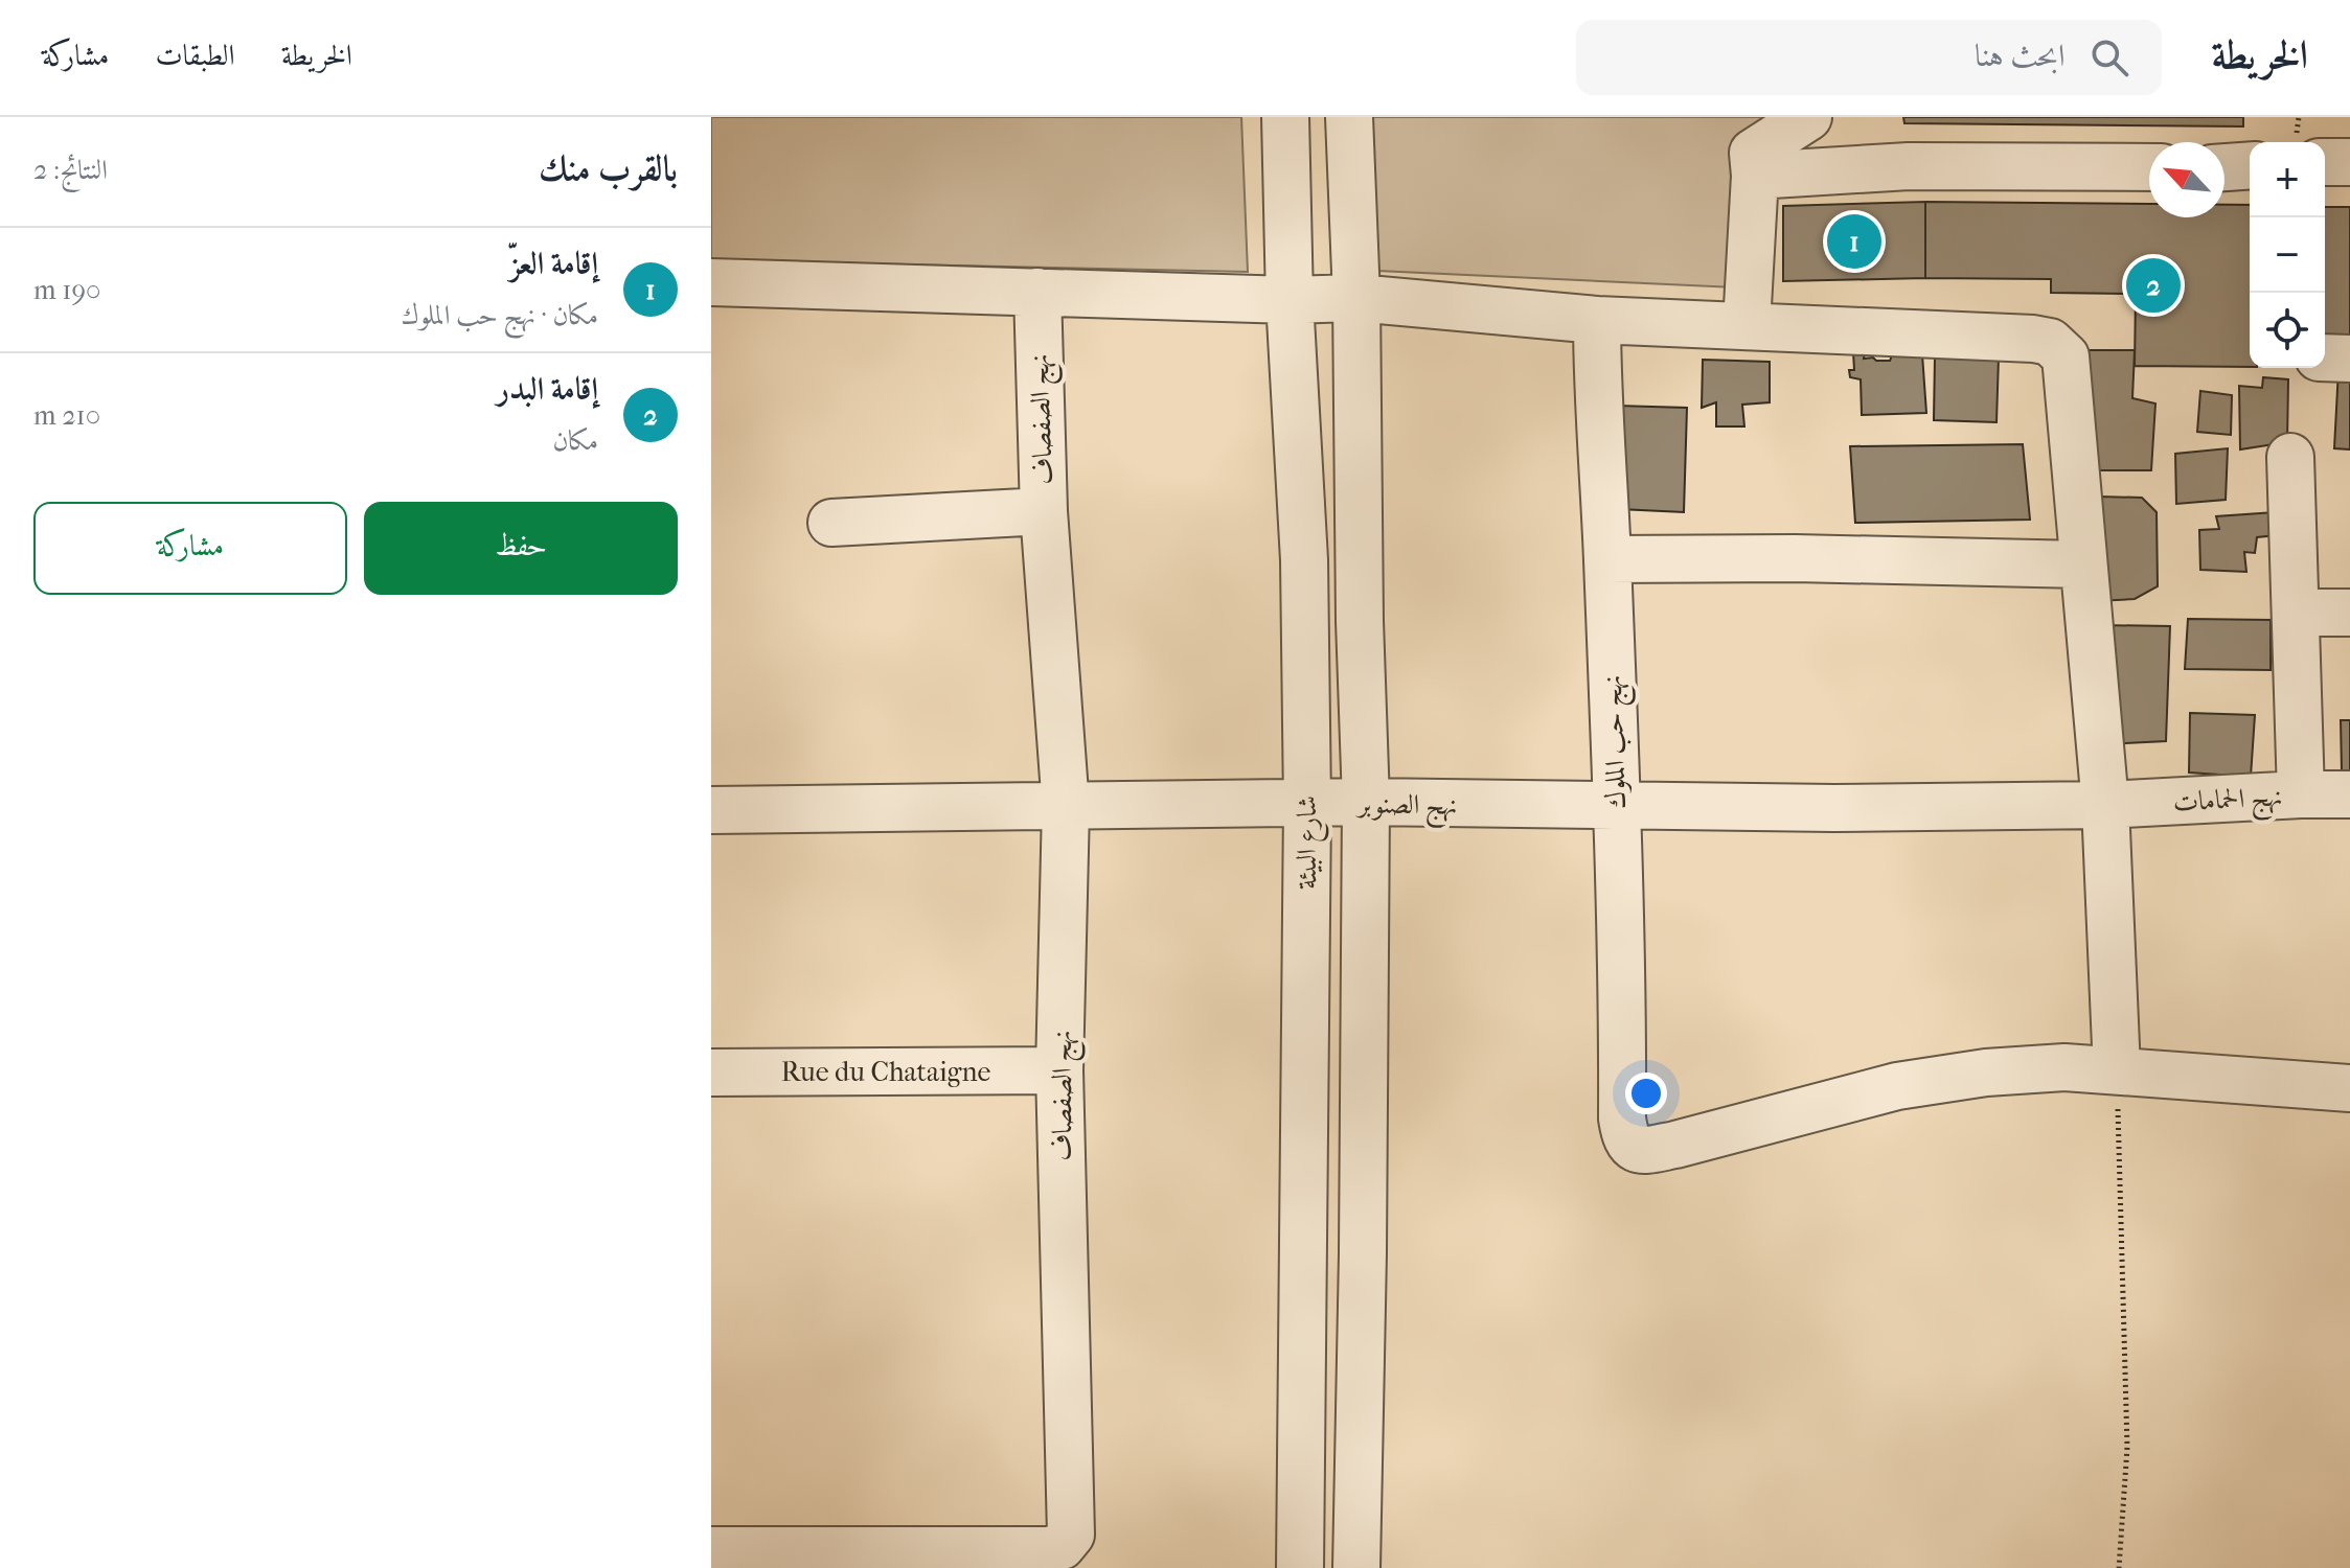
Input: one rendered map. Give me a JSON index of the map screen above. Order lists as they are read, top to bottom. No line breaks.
{"streets":{"street":["نهج الصفصاف","نهج حب الملوك","نهج الحمامات","نهج الصنوبر","شارع البيئة","Rue du Chataigne"]},"crossings":[["نهج الصفصاف","نهج الصنوبر"],["نهج الصفصاف","Rue du Chataigne"],["نهج حب الملوك","نهج الصنوبر"],["نهج الحمامات","نهج الصنوبر"],["نهج الصنوبر","شارع البيئة"]],"north":"top left","page":{"header":"الخريطة","search":"ابحث هنا","nav":["الخريطة","الطبقات","مشاركة"],"heading":["بالقرب منك","النتائج: 2"],"map_buttons":["+","−"],"pins":["1","2"],"list":[{"mark":"1","name":"إقامة العزّ","note":"مكان · نهج حب الملوك","value":"190 m"},{"mark":"2","name":"إقامة البدر","note":"مكان","value":"210 m"}],"buttons":["حفظ","مشاركة"]}}
